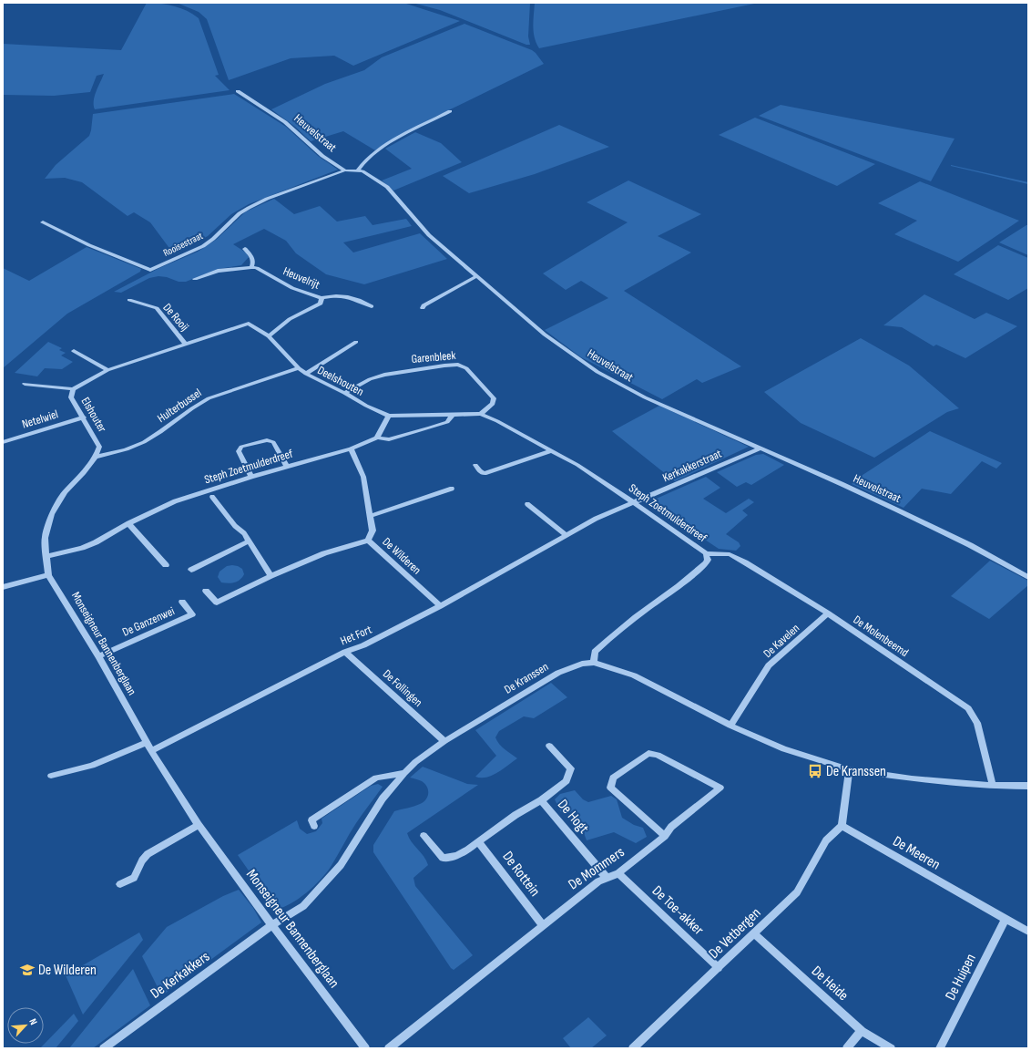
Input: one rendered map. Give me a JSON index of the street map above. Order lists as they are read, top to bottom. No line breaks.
{"streets":{"street":["Heuvelstraat","Rooisestraat","Heuvelrijt","De Rooij","Garenbleek","Deelshouten","Hulterbussel","Elshouter","Netelwiel","Kerkakkerstraat","Steph Zoetmulderdreef","De Wilderen","De Ganzenwei","Het Fort","De Molenbeemd","De Kavelen","Monseigneur Bannenberglaan","De Kranssen","De Follingen","De Hogt","De Meeren","De Mommers","De Rottein","De Toe-akker","De Vetbergen","De Kerkakkers","De Huipen","De Heide"]},"crossings":[["Heuvelstraat","Rooisestraat"],["Heuvelstraat","Kerkakkerstraat"],["Heuvelrijt","Deelshouten"],["De Rooij","Elshouter"],["Garenbleek","Deelshouten"],["Garenbleek","Steph Zoetmulderdreef"],["Deelshouten","Hulterbussel"],["Deelshouten","Elshouter"],["Deelshouten","Steph Zoetmulderdreef"],["Hulterbussel","Elshouter"],["Elshouter","Netelwiel"],["Kerkakkerstraat","Steph Zoetmulderdreef"],["Kerkakkerstraat","Het Fort"],["Steph Zoetmulderdreef","De Wilderen"],["Steph Zoetmulderdreef","Het Fort"],["Steph Zoetmulderdreef","De Molenbeemd"],["Steph Zoetmulderdreef","Monseigneur Bannenberglaan"],["Steph Zoetmulderdreef","De Kranssen"],["De Wilderen","Het Fort"],["De Ganzenwei","Monseigneur Bannenberglaan"],["Het Fort","Monseigneur Bannenberglaan"],["Het Fort","De Follingen"],["De Molenbeemd","De Kavelen"],["De Molenbeemd","De Kranssen"],["De Kavelen","De Kranssen"],["Monseigneur Bannenberglaan","De Kranssen"],["Monseigneur Bannenberglaan","De Kerkakkers"],["De Kranssen","De Follingen"],["De Kranssen","De Kerkakkers"],["De Hogt","De Mommers"],["De Meeren","De Vetbergen"],["De Meeren","De Huipen"],["De Mommers","De Rottein"],["De Mommers","De Toe-akker"],["De Toe-akker","De Vetbergen"],["De Vetbergen","De Heide"]],"places":{"bus stop":["De Kranssen"],"school or university":["De Wilderen"]},"north":"top right"}
